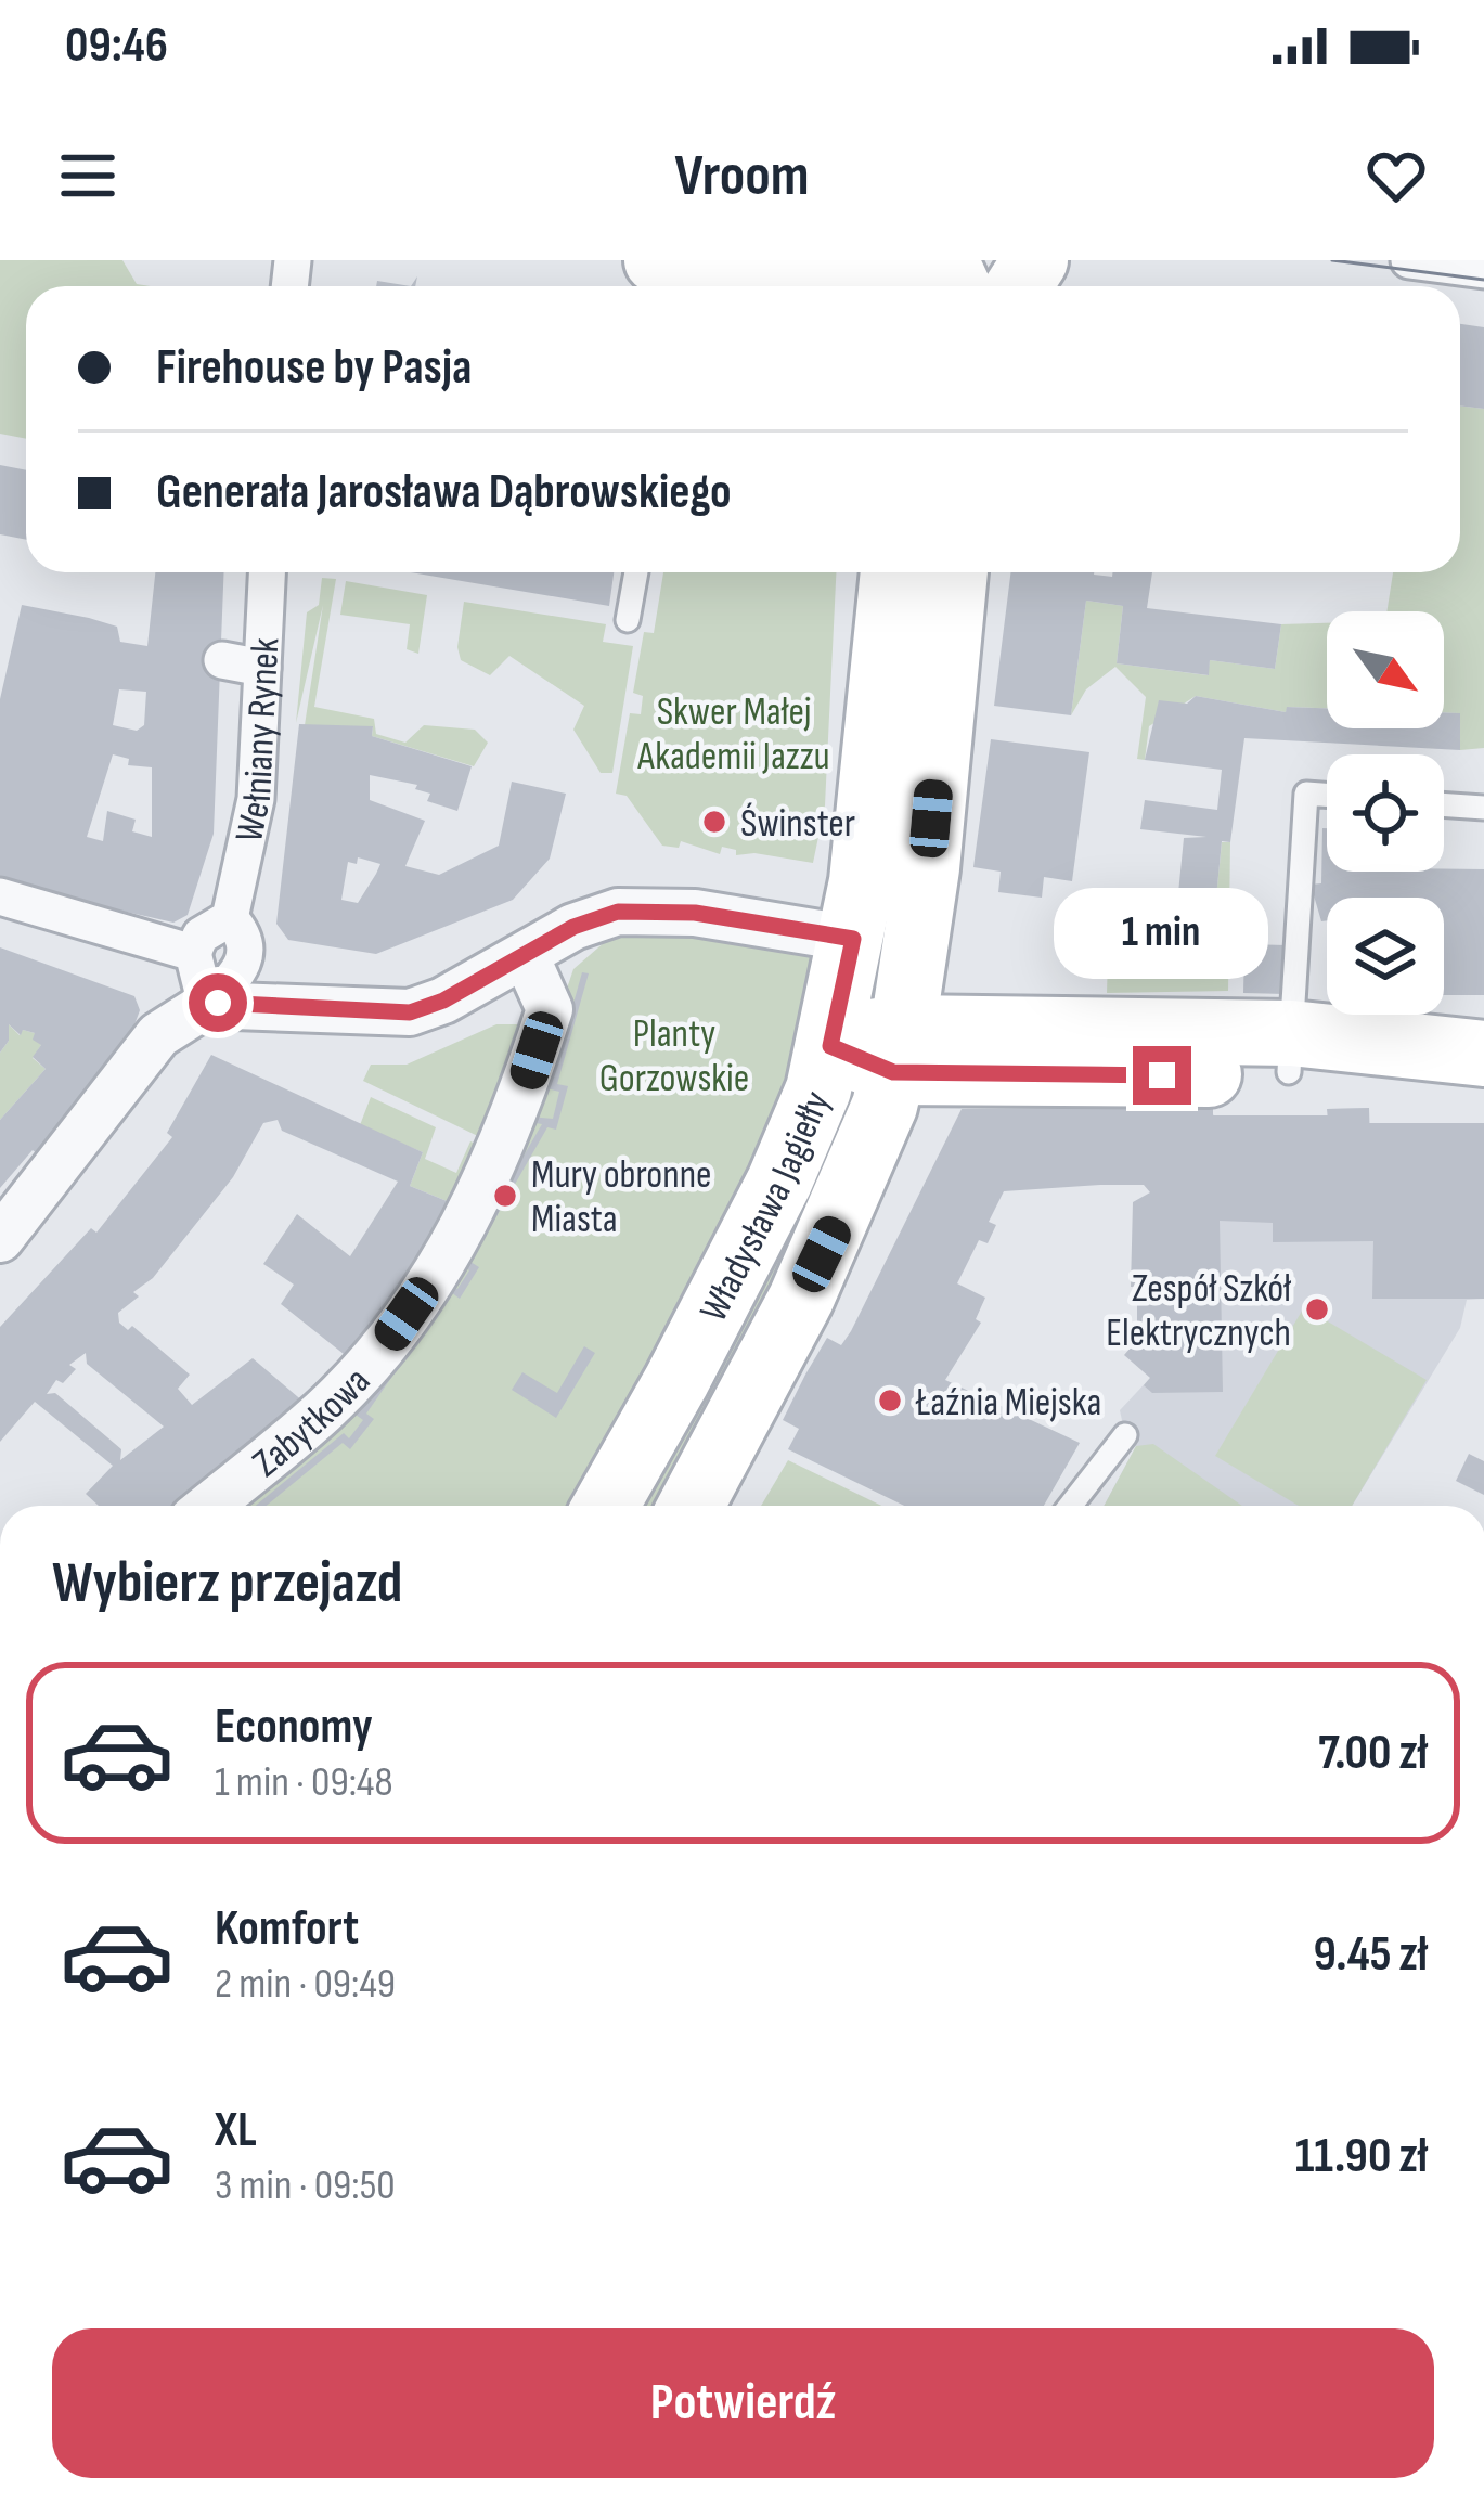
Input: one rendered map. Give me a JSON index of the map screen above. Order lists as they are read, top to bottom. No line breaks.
{"streets":{"main road":["Władysława Jagiełły"],"street":["Wełniany Rynek","Zabytkowa"]},"parks":["Skwer Małej Akademii Jazzu","Planty Gorzowskie"],"places":["Świnster","Mury obronne Miasta","Zespół Szkół Elektrycznych","Łaźnia Miejska"],"north":"bottom right","page":{"status":"09:46","header":"Vroom","banner":["Firehouse by Pasja","Generała Jarosława Dąbrowskiego"],"bubble":"1 min","heading":"Wybierz przejazd","list":[{"name":"Economy","note":"1 min · 09:48","value":"7.00 zł"},{"name":"Komfort","note":"2 min · 09:49","value":"9.45 zł"},{"name":"XL","note":"3 min · 09:50","value":"11.90 zł"}],"buttons":"Potwierdź"}}
